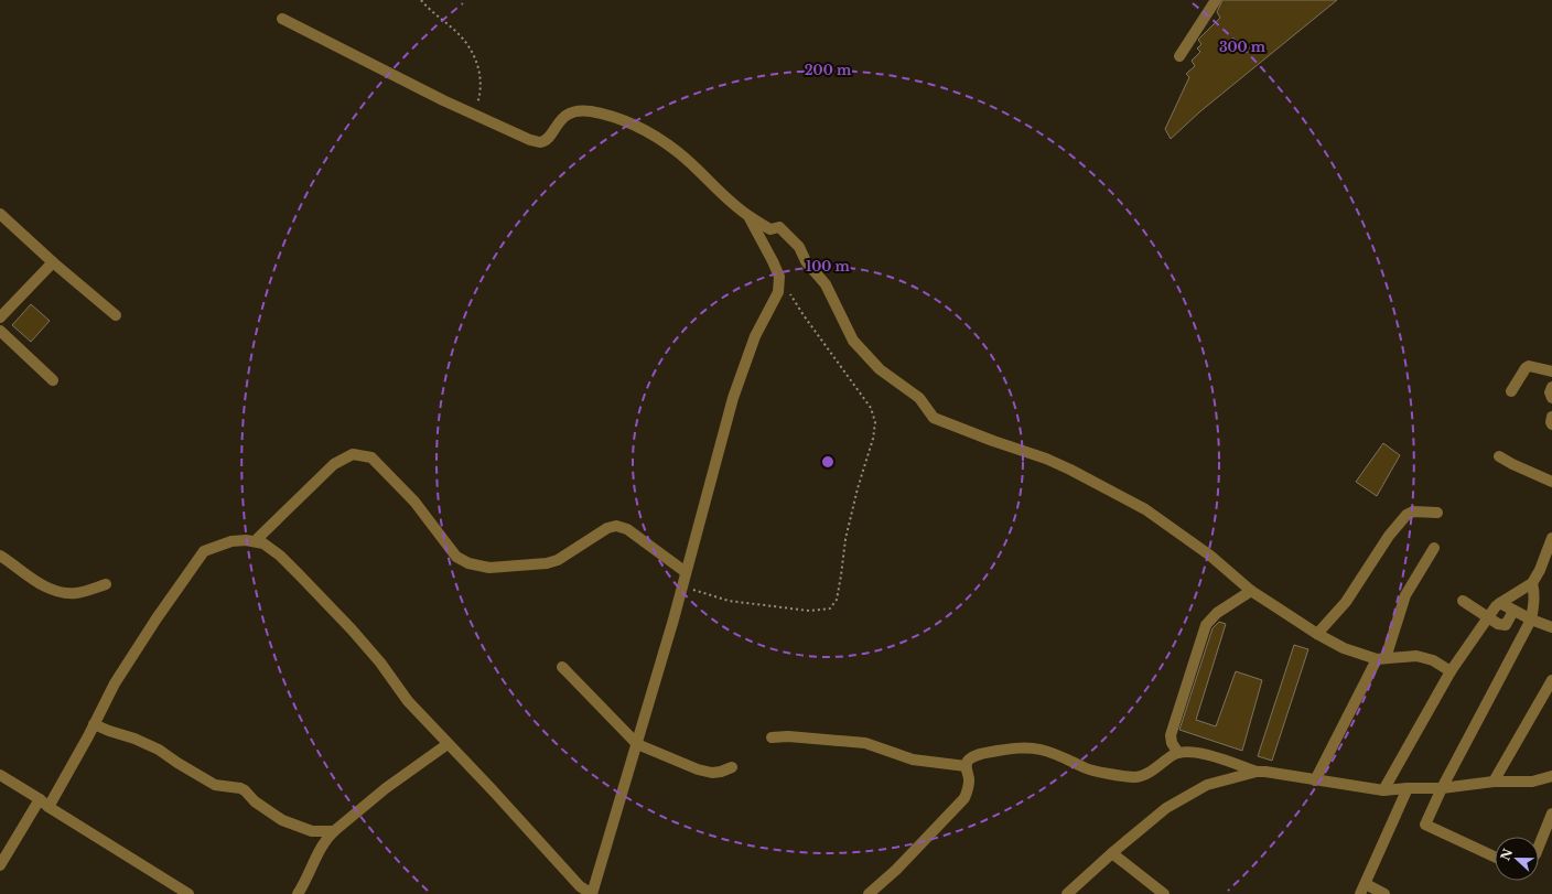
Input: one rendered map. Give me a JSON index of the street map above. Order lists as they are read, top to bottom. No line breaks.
{"north":"left","rings":["300 m","200 m","100 m"]}
